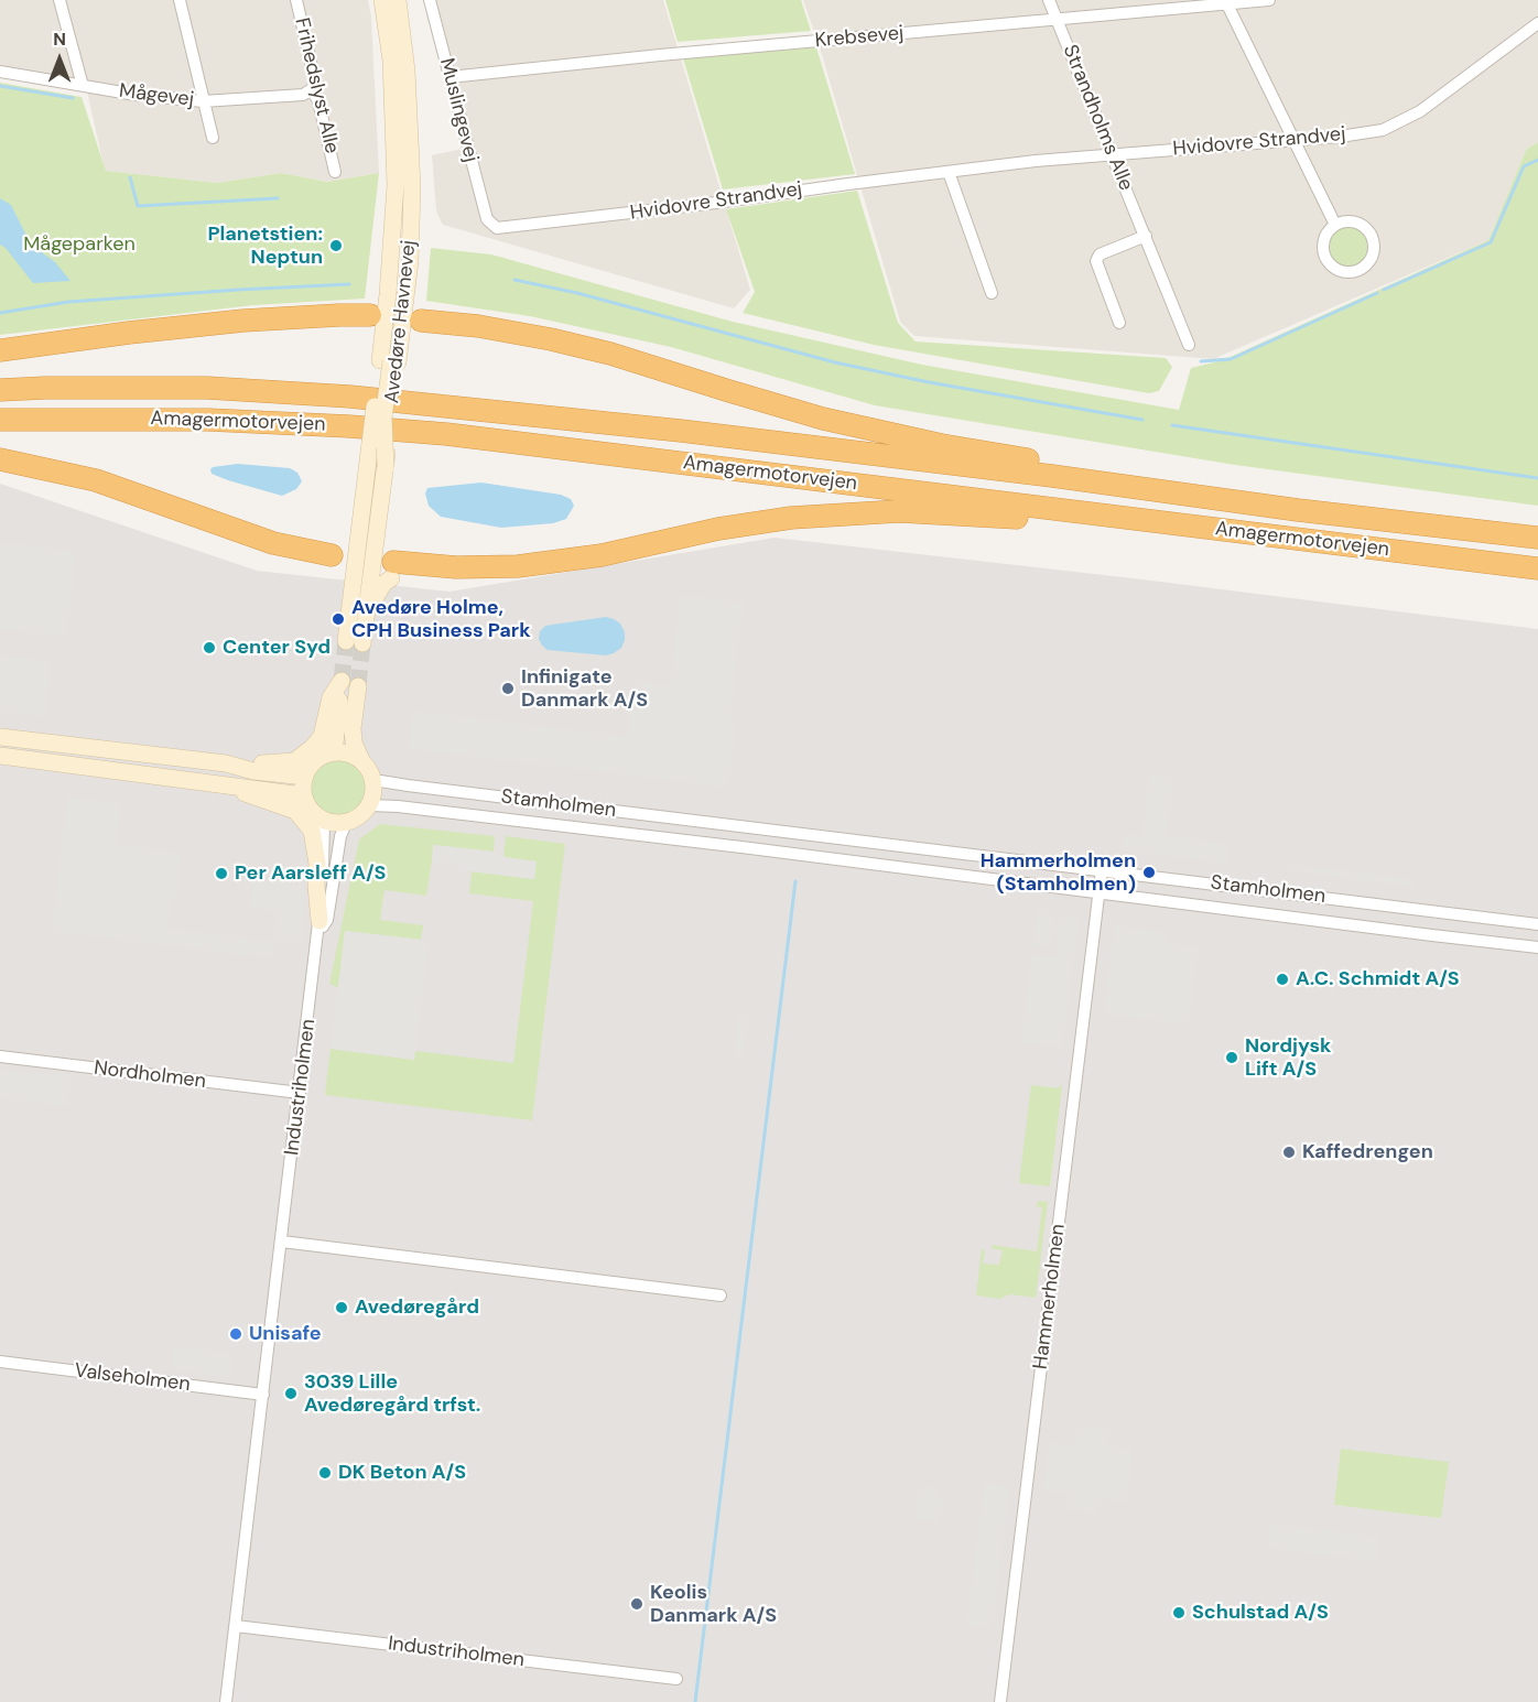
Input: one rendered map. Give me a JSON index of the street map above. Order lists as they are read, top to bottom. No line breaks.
{"streets":{"highway":["Amagermotorvejen"],"street":["Krebsevej","Frihedslyst Alle","Mågevej","Muslingevej","Strandholms Alle","Hvidovre Strandvej","Avedøre Havnevej","Stamholmen","Nordholmen","Industriholmen","Hammerholmen","Valseholmen"]},"crossings":[["Krebsevej","Muslingevej"],["Krebsevej","Strandholms Alle"],["Frihedslyst Alle","Mågevej"],["Muslingevej","Hvidovre Strandvej"],["Strandholms Alle","Hvidovre Strandvej"],["Stamholmen","Industriholmen"],["Stamholmen","Hammerholmen"],["Nordholmen","Industriholmen"],["Industriholmen","Valseholmen"]],"parks":["Mågeparken"],"places":["Planetstien: Neptun","Avedøre Holme, CPH Business Park","Center Syd","Infinigate Danmark A/S","Hammerholmen (Stamholmen)","Per Aarsleff A/S","A.C. Schmidt A/S","Nordjysk Lift A/S","Kaffedrengen","Avedøregård","Unisafe","3039 Lille Avedøregård trfst.","DK Beton A/S","Keolis Danmark A/S","Schulstad A/S"],"north":"top"}
